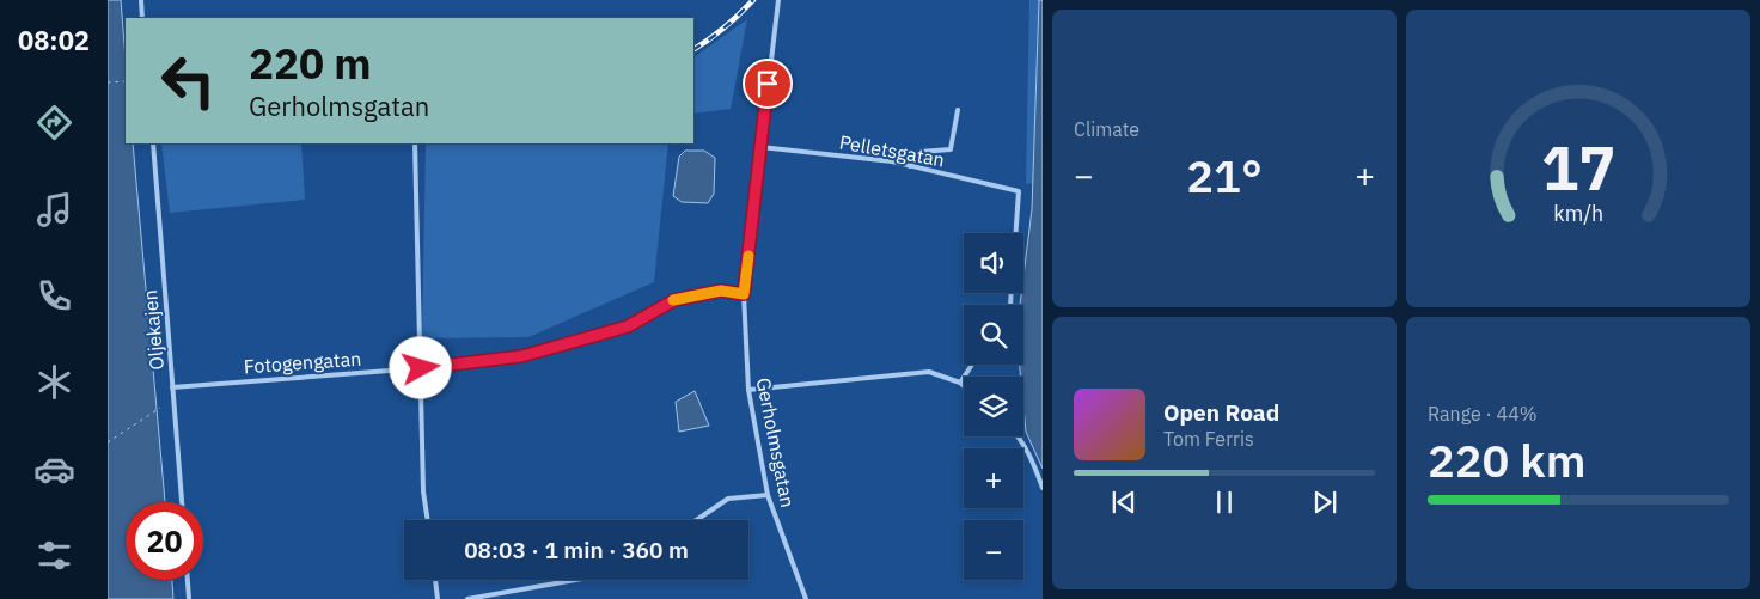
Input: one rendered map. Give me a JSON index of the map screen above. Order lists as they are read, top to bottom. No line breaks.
{"streets":{"lane":["Pelletsgatan","Oljekajen","Fotogengatan","Gerholmsgatan"]},"crossings":[["Pelletsgatan","Gerholmsgatan"],["Oljekajen","Fotogengatan"],["Fotogengatan","Gerholmsgatan"]],"page":{"tabs":"08:02","tile":["Climate",["Range · 44%","220 km"]],"turn":["220 m","Gerholmsgatan"],"heat":["−","21°","+"],"map_buttons":["+","−"],"song":["Open Road","Tom Ferris"],"limit":"20","trip":"08:03 · 1 min · 360 m","gauge":["17","km/h"]}}
